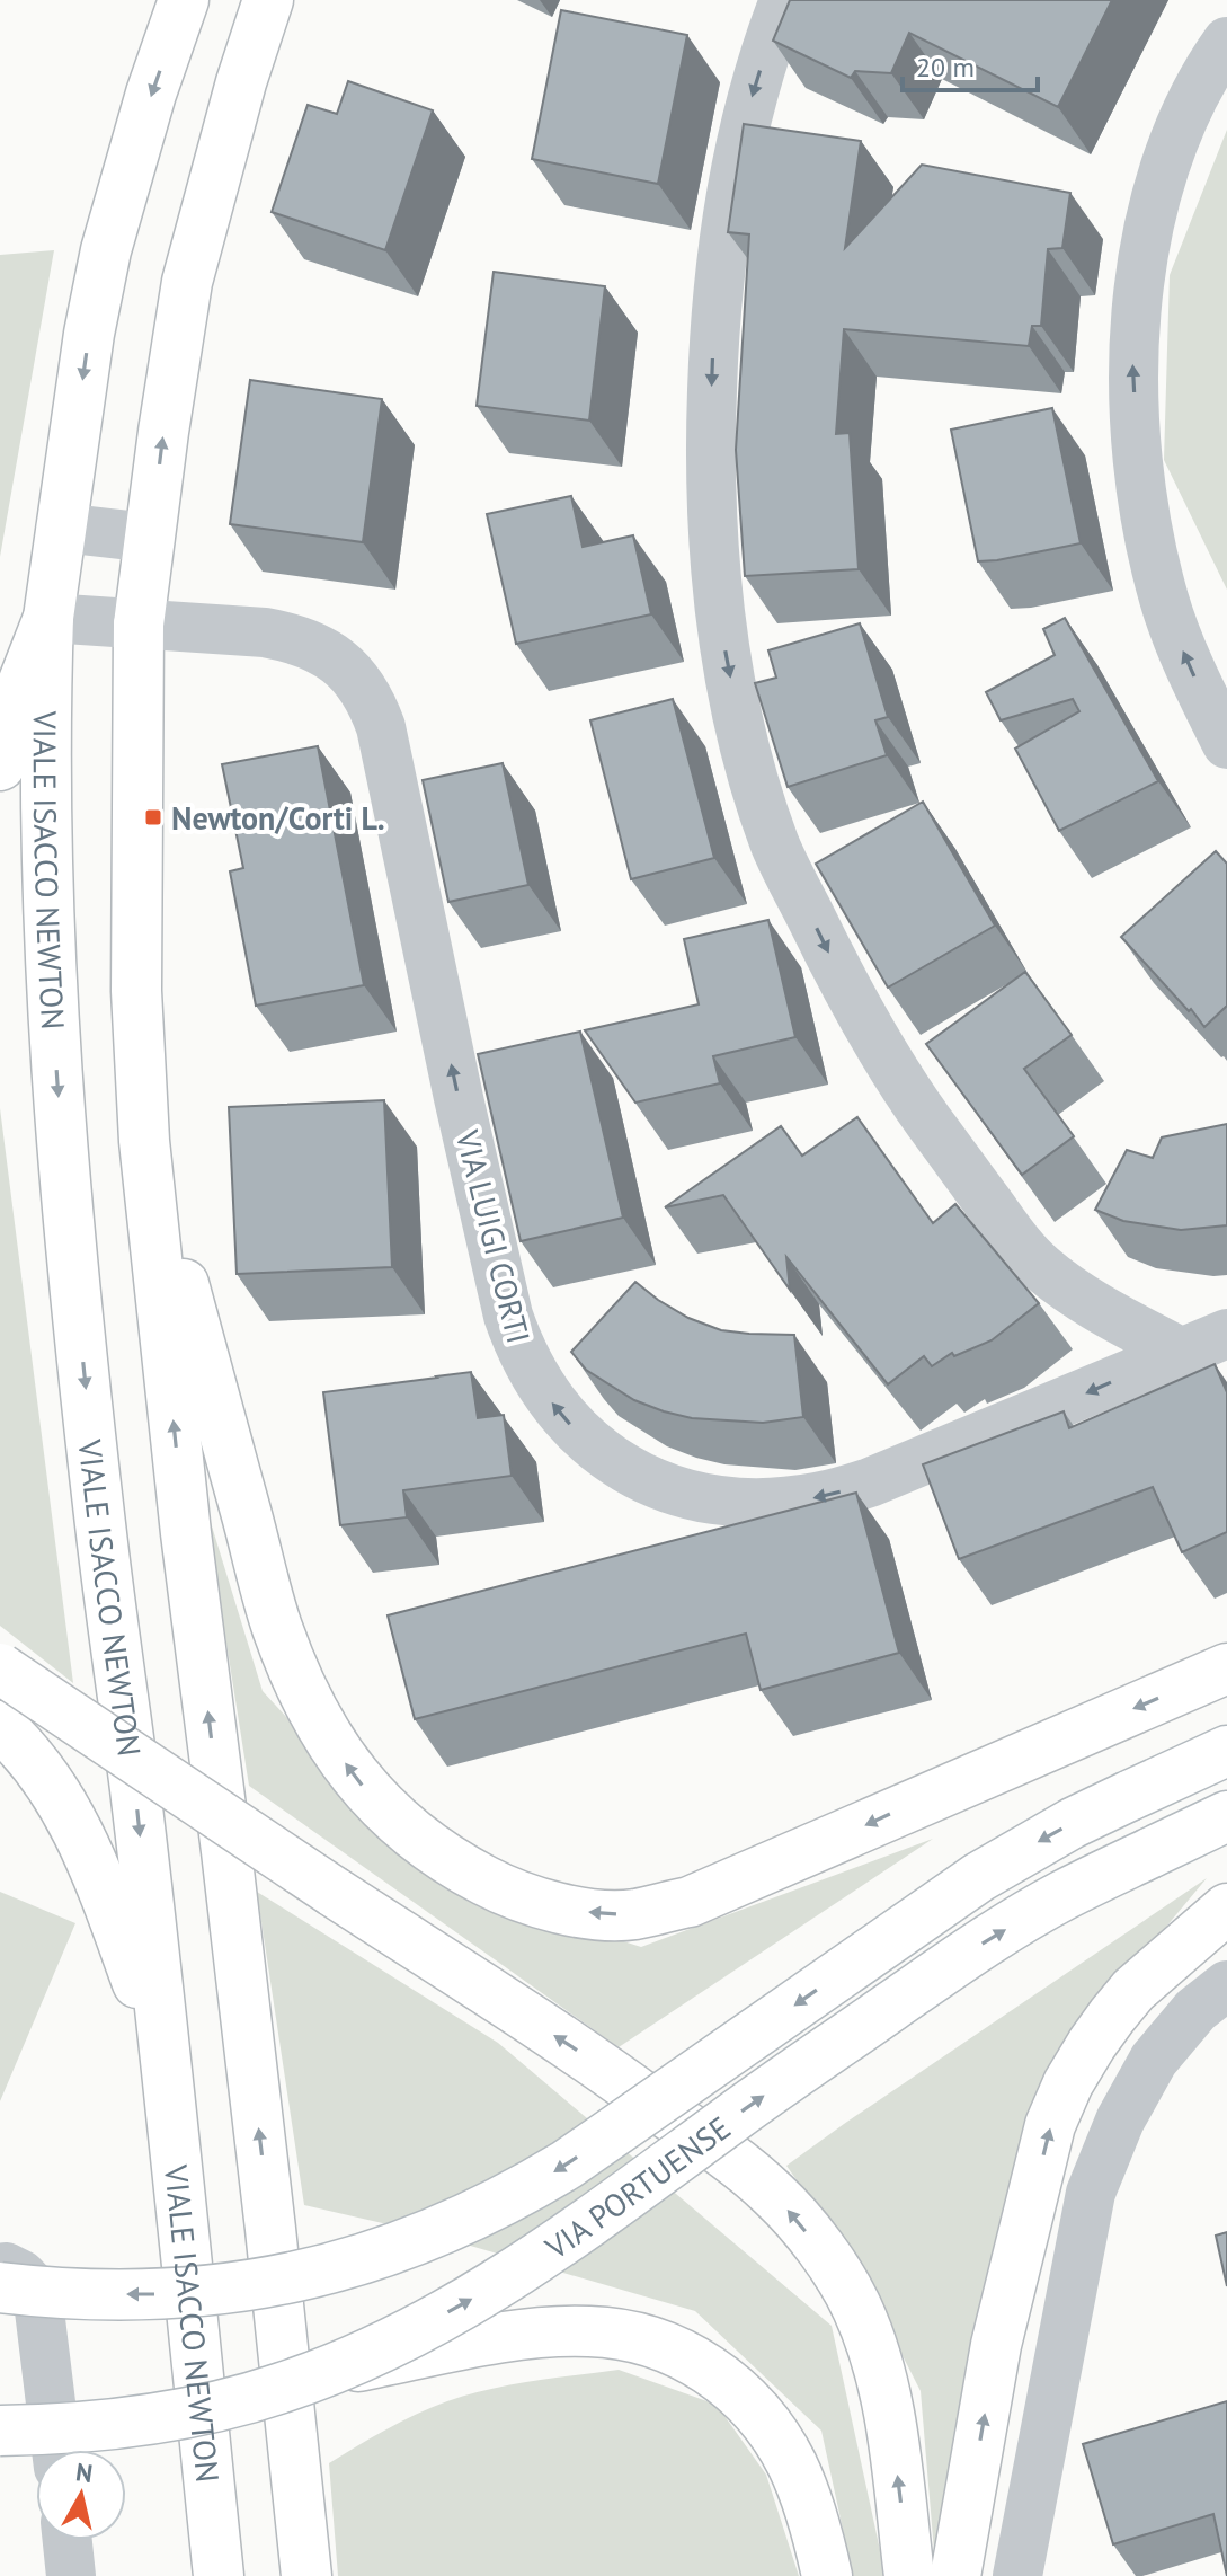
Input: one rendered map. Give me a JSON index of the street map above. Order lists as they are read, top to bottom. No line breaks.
{"streets":{"main road":["VIALE ISACCO NEWTON","VIA PORTUENSE"],"street":["VIA LUIGI CORTI"]},"places":{"transit":["Newton/Corti L."]},"scale_bar":"20 m","north":"top"}
